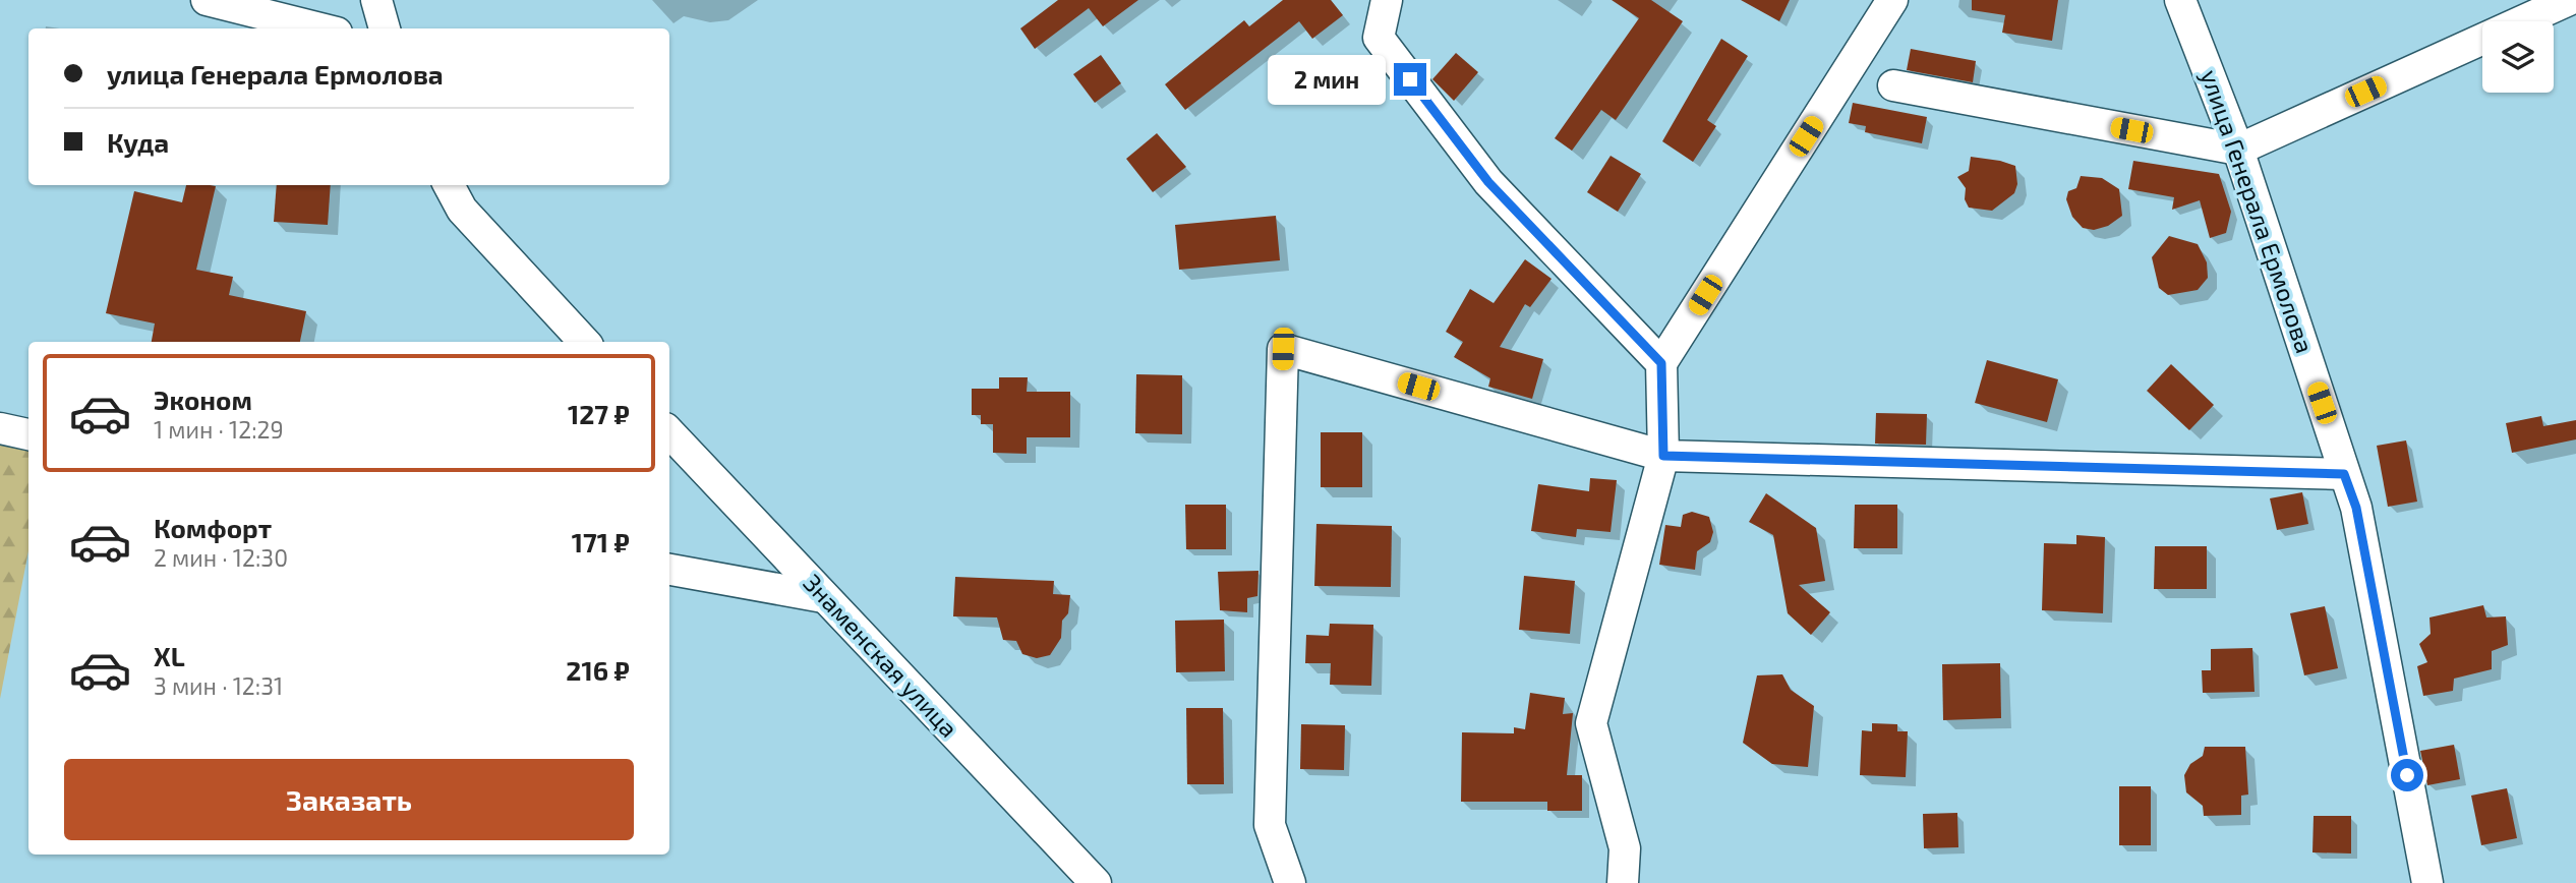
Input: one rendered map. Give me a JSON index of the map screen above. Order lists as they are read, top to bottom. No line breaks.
{"streets":{"street":["улица Генерала Ермолова","Знаменская улица"]},"page":{"banner":["улица Генерала Ермолова","Куда"],"bubble":"2 мин","list":[{"name":"Эконом","note":"1 мин · 12:29","value":"127 ₽"},{"name":"Комфорт","note":"2 мин · 12:30","value":"171 ₽"},{"name":"XL","note":"3 мин · 12:31","value":"216 ₽"}],"buttons":"Заказать"}}
